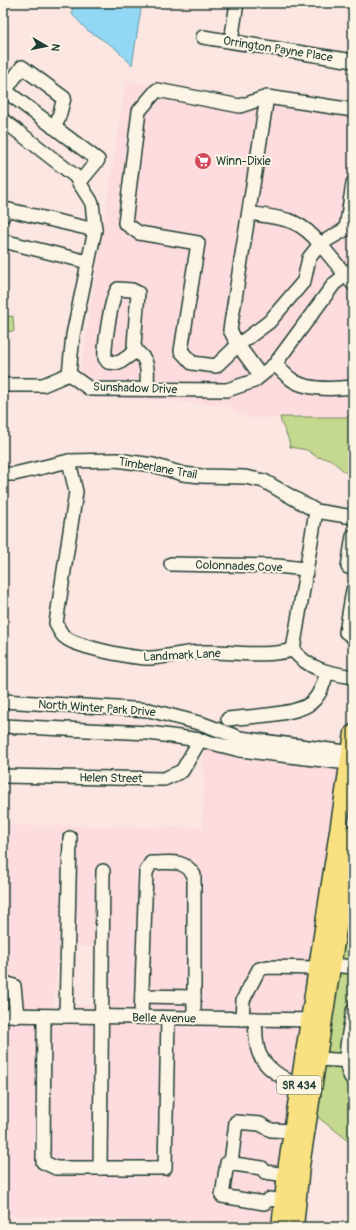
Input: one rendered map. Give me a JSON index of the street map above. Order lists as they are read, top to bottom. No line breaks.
{"streets":{"main road":["SR 434"],"street":["Orrington Payne Place","Sunshadow Drive","Timberlane Trail","Colonnades Cove","Landmark Lane","North Winter Park Drive","Helen Street","Belle Avenue"]},"crossings":[["Timberlane Trail","Landmark Lane"],["North Winter Park Drive","Helen Street"],["Belle Avenue","SR 434"]],"places":{"supermarket":["Winn-Dixie"]},"north":"right"}
